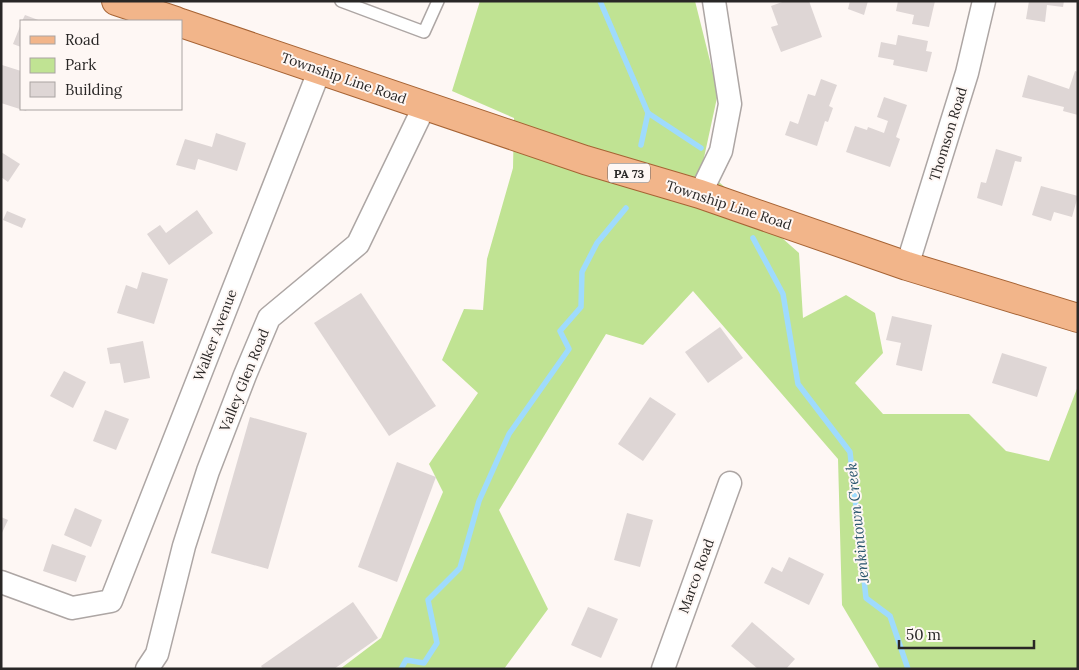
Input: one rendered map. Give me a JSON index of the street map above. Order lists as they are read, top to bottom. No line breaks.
{"streets":{"main road":["Township Line Road","PA 73"],"street":["Thomson Road","Walker Avenue","Valley Glen Road","Marco Road"]},"crossings":[["Township Line Road","Thomson Road"],["Township Line Road","Walker Avenue"],["Township Line Road","Valley Glen Road"]],"water":["Jenkintown Creek"],"legend":["Road","Park","Building"],"scale_bar":"50 m"}
